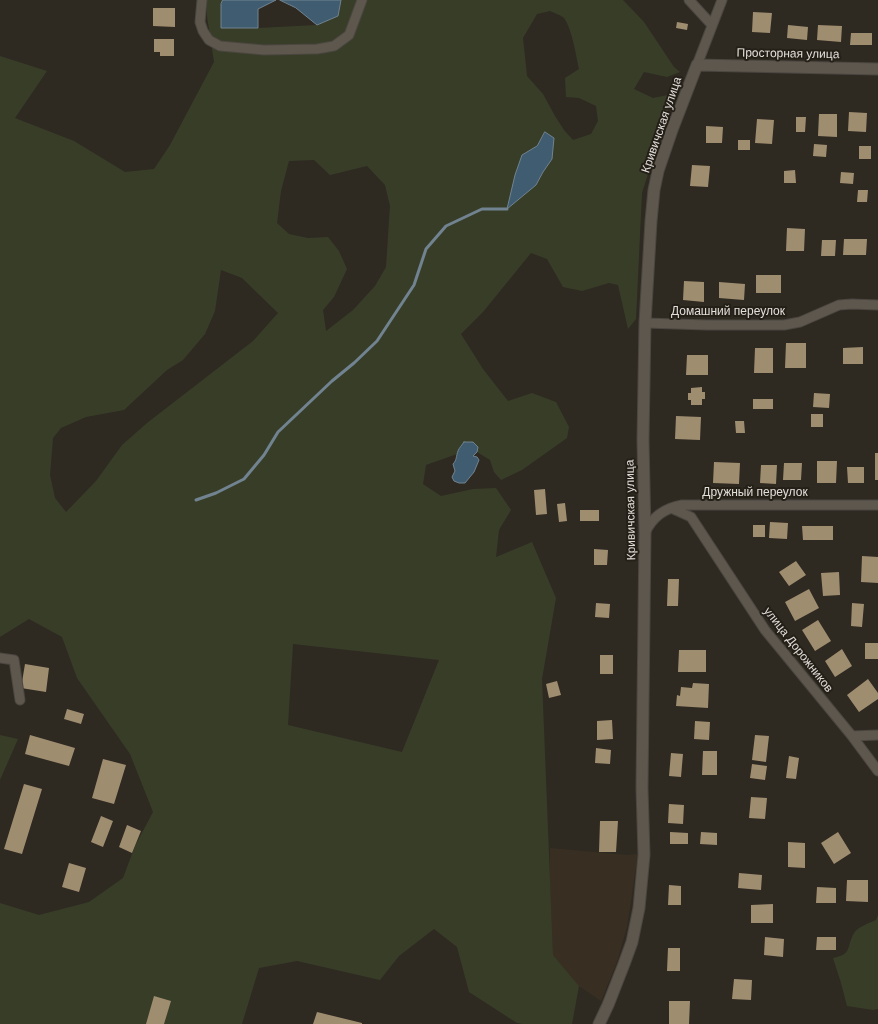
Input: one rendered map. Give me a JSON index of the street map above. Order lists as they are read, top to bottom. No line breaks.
{"streets":{"street":["Просторная улица","Кривичская улица","Домашний переулок","Дружный переулок","улица Дорожников"]},"crossings":[["Просторная улица","Кривичская улица"],["Кривичская улица","Домашний переулок"],["Кривичская улица","Дружный переулок"],["Дружный переулок","улица Дорожников"]]}
